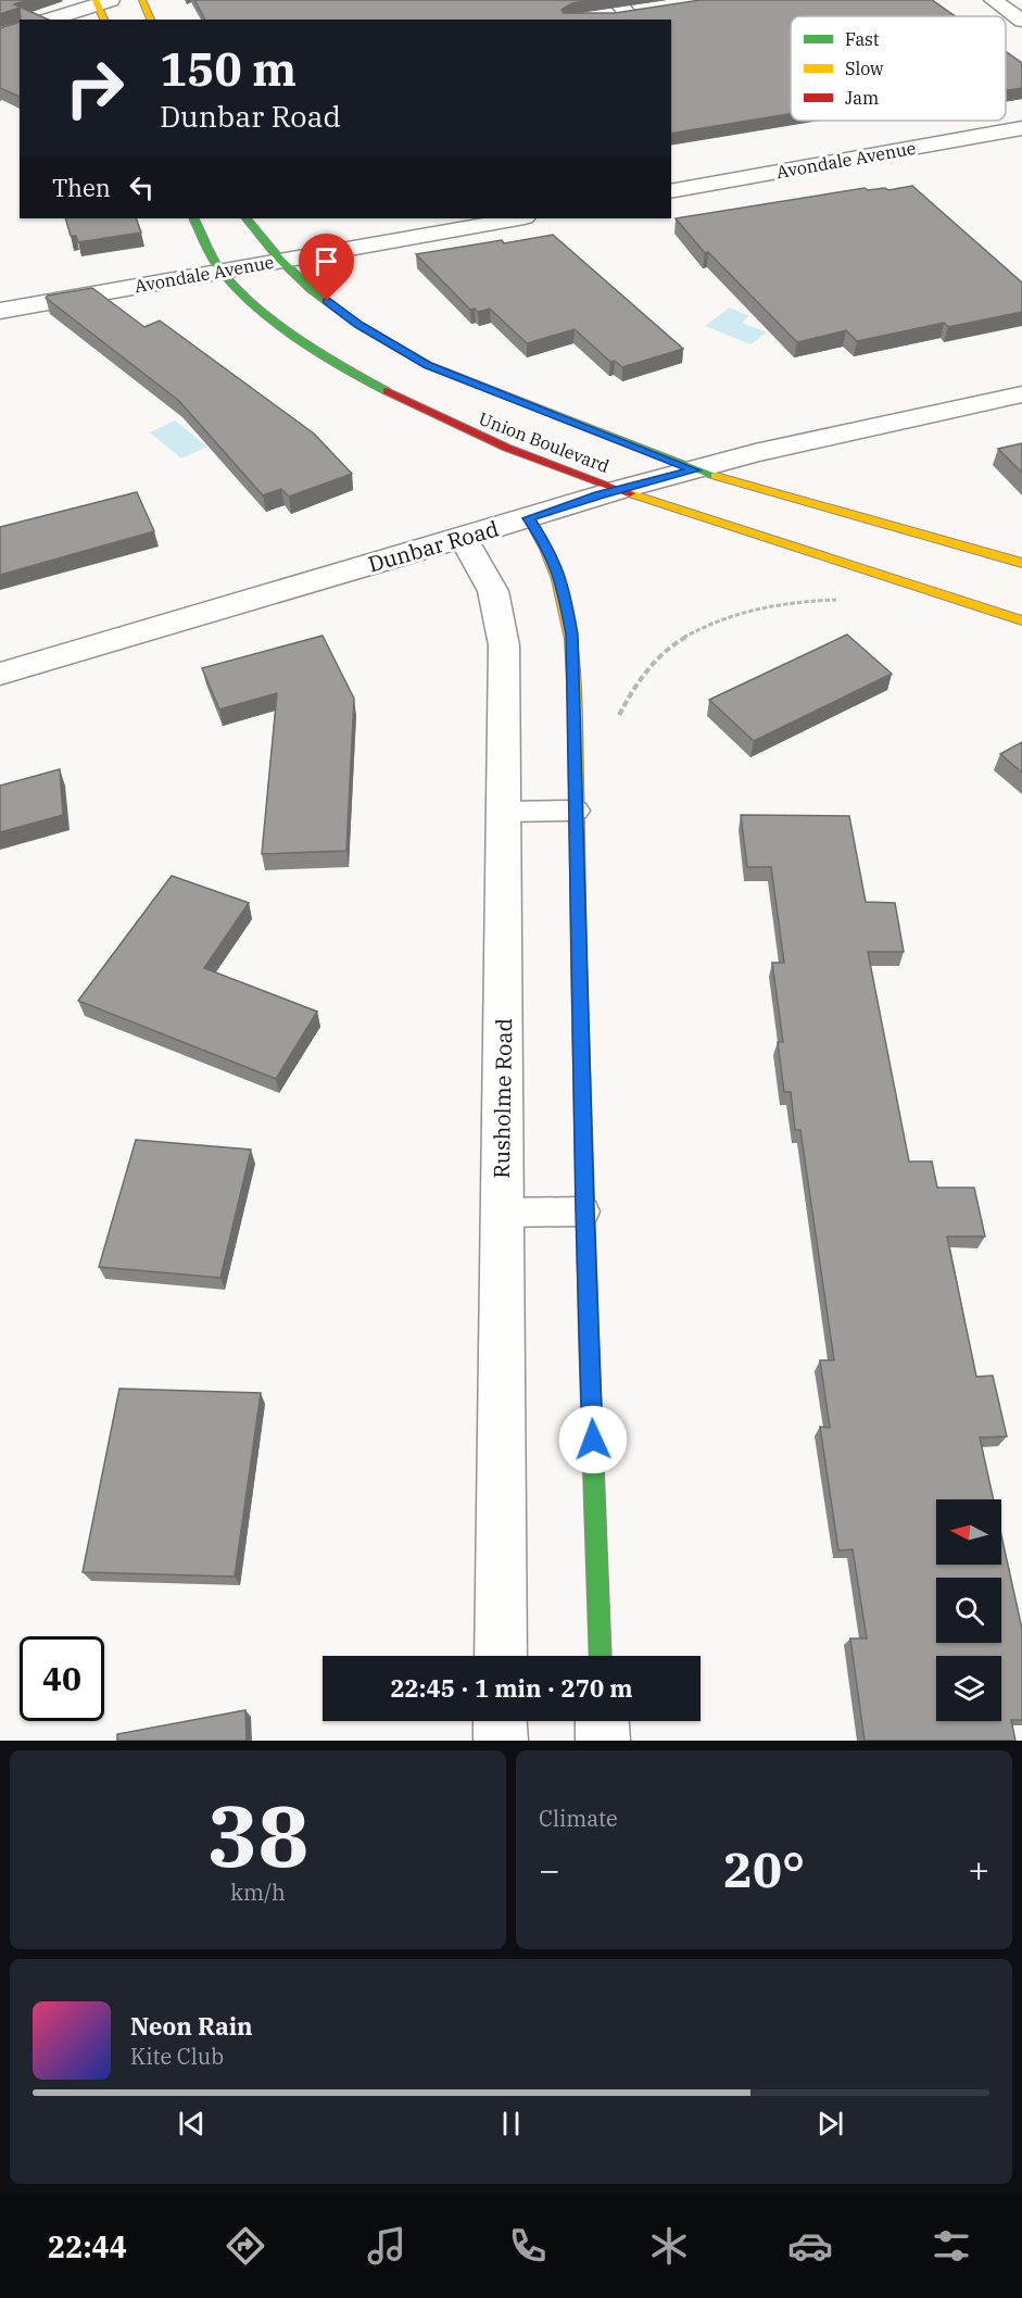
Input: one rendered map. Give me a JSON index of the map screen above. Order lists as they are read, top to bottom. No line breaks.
{"streets":{"street":["Avondale Avenue","Union Boulevard","Dunbar Road","Rusholme Road"]},"crossings":[["Avondale Avenue","Union Boulevard"],["Union Boulevard","Dunbar Road"],["Dunbar Road","Rusholme Road"]],"legend":["Fast","Slow","Jam"],"north":"left","page":{"turn":["150 m","Dunbar Road"],"then":"Then","limit":"40","trip":"22:45 · 1 min · 270 m","tile":[["38","km/h"],"Climate"],"heat":["−","20°","+"],"song":["Neon Rain","Kite Club"],"tabs":"22:44"}}
